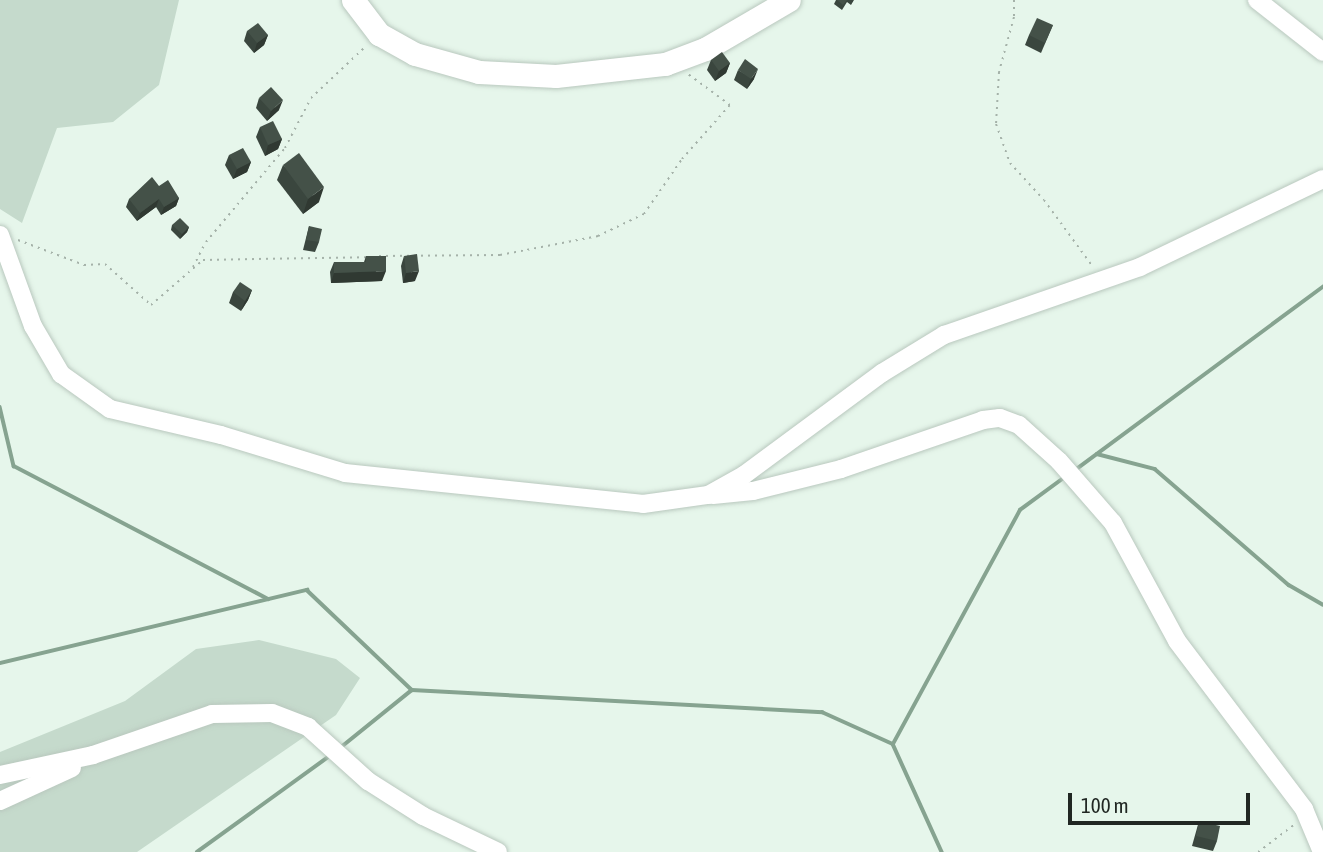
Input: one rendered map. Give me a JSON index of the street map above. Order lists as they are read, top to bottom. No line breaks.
{"scale_bar":"100 m"}
